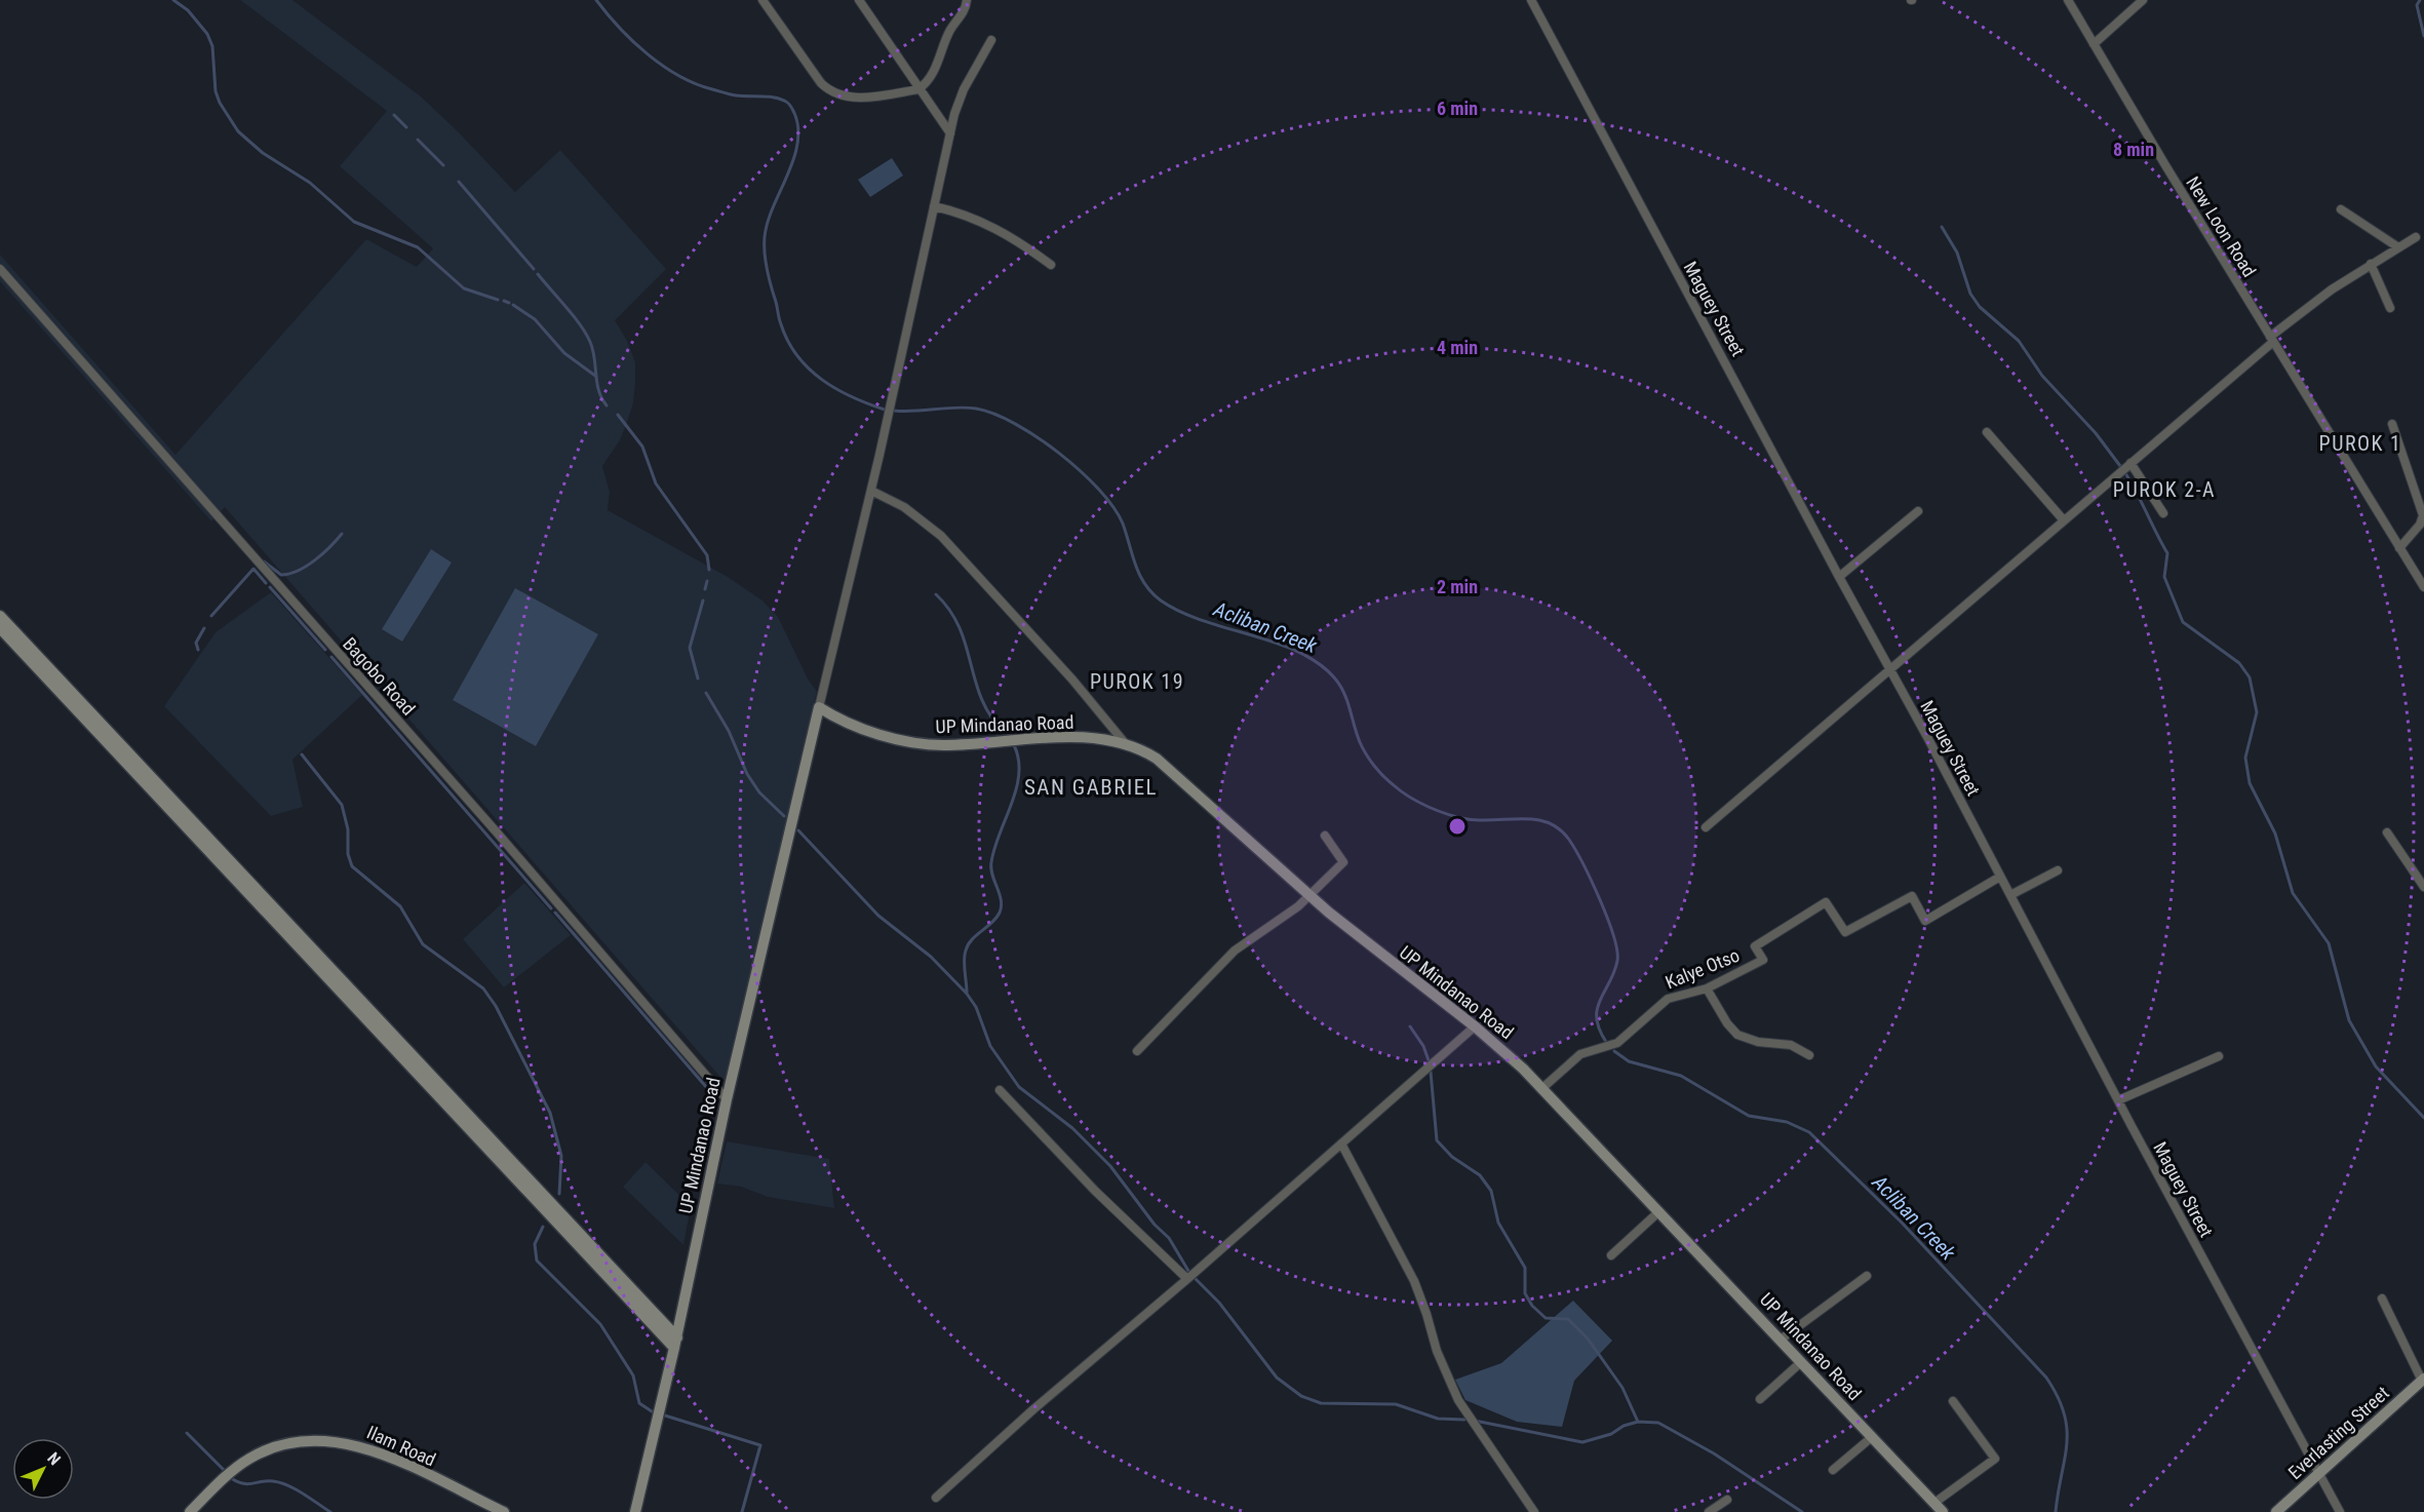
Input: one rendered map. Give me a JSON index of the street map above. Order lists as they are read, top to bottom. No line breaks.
{"streets":{"street":["New Loon Road","Maguey Street","Bagobo Road","UP Mindanao Road","Kalye Otso","Everlasting Street","Ilam Road"]},"crossings":[["Maguey Street","Kalye Otso"],["Maguey Street","Everlasting Street"],["Bagobo Road","UP Mindanao Road"],["UP Mindanao Road","Kalye Otso"]],"districts":["PUROK 1","PUROK 2-A","PUROK 19","SAN GABRIEL"],"water":["Acliban Creek"],"north":"top right","rings":["6 min","8 min","4 min","2 min"]}
